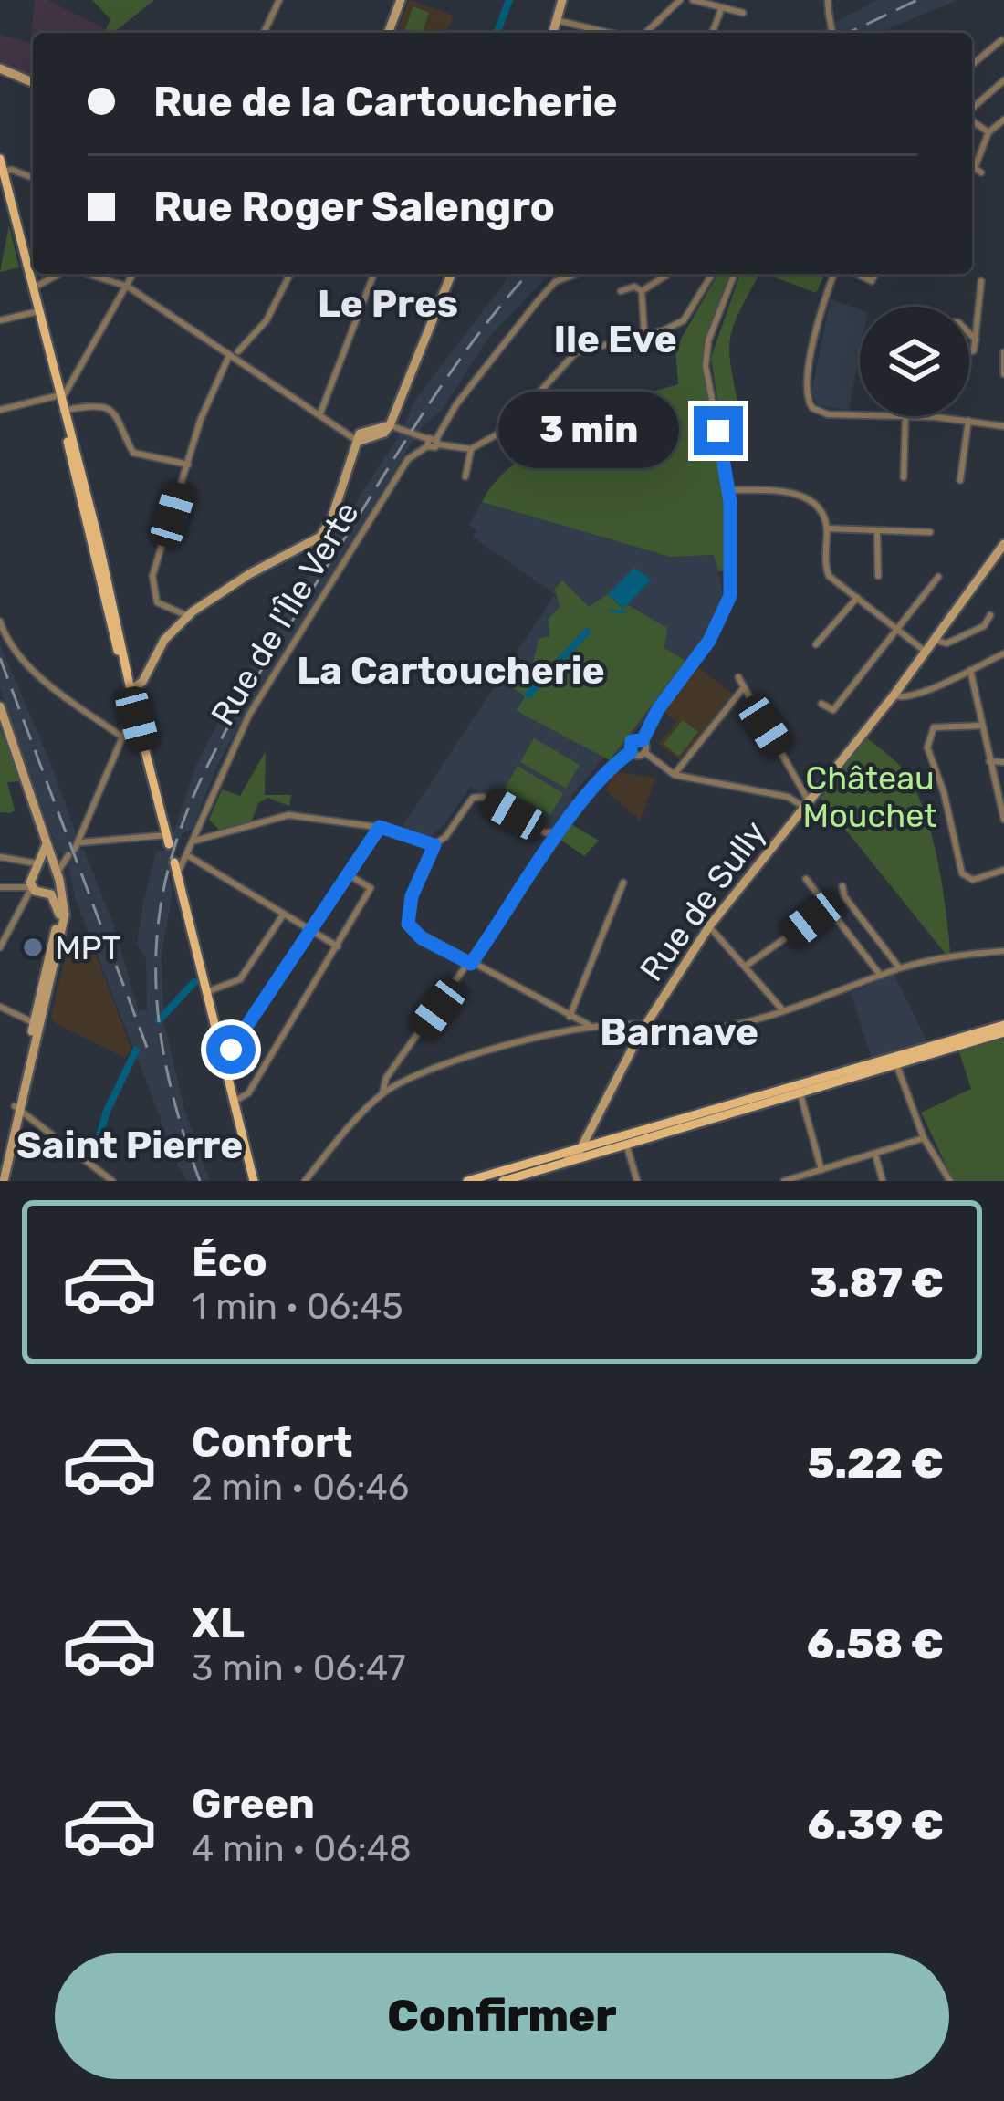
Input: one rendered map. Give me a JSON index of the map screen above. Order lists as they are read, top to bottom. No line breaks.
{"streets":{"street":["Rue de l'Île Verte","Rue de Sully"]},"districts":["Le Pres","Ile Eve","La Cartoucherie","Barnave","Saint Pierre"],"parks":["Château Mouchet"],"places":["MPT"],"page":{"banner":["Rue de la Cartoucherie","Rue Roger Salengro"],"bubble":"3 min","list":[{"name":"Éco","note":"1 min · 06:45","value":"3.87 €"},{"name":"Confort","note":"2 min · 06:46","value":"5.22 €"},{"name":"XL","note":"3 min · 06:47","value":"6.58 €"},{"name":"Green","note":"4 min · 06:48","value":"6.39 €"}],"buttons":"Confirmer"}}
